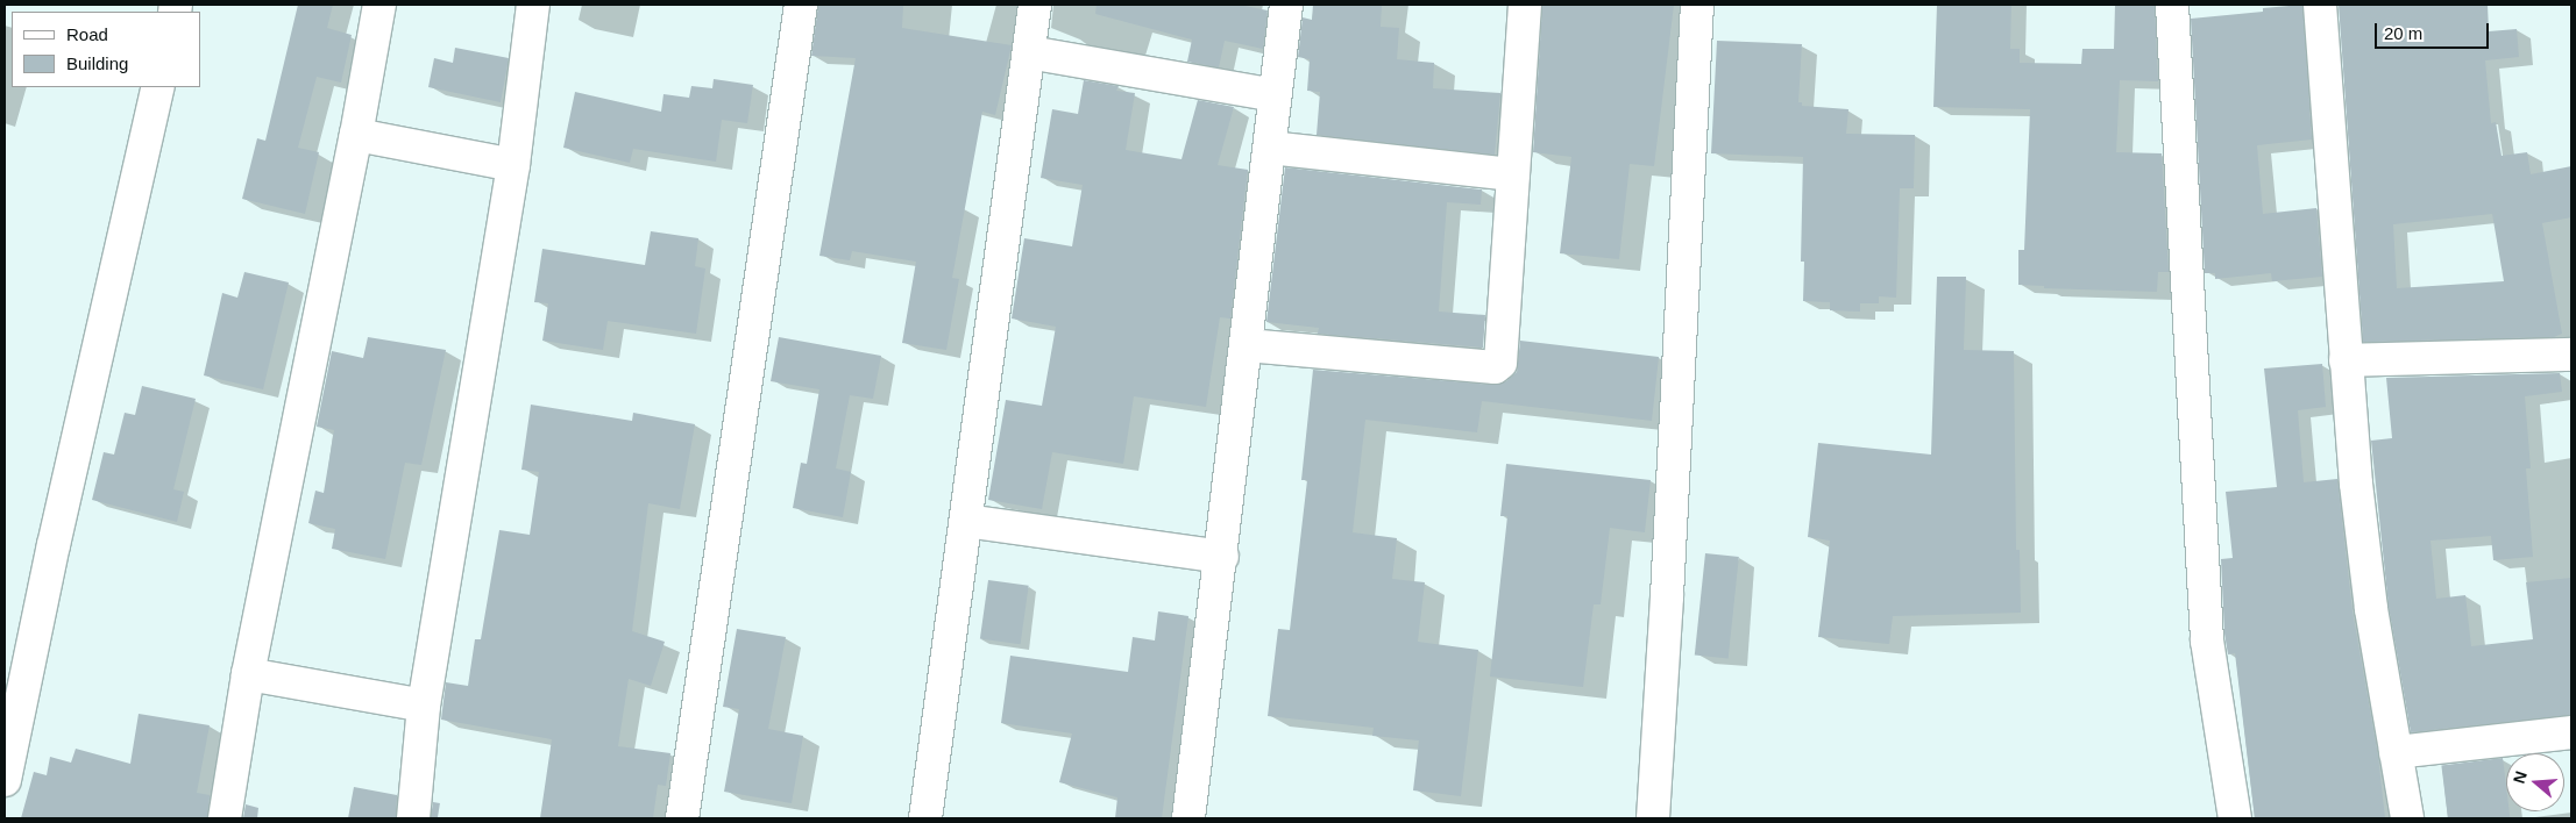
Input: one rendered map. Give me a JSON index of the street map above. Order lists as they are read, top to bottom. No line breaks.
{"legend":["Road","Building"],"scale_bar":"20 m","north":"left"}
